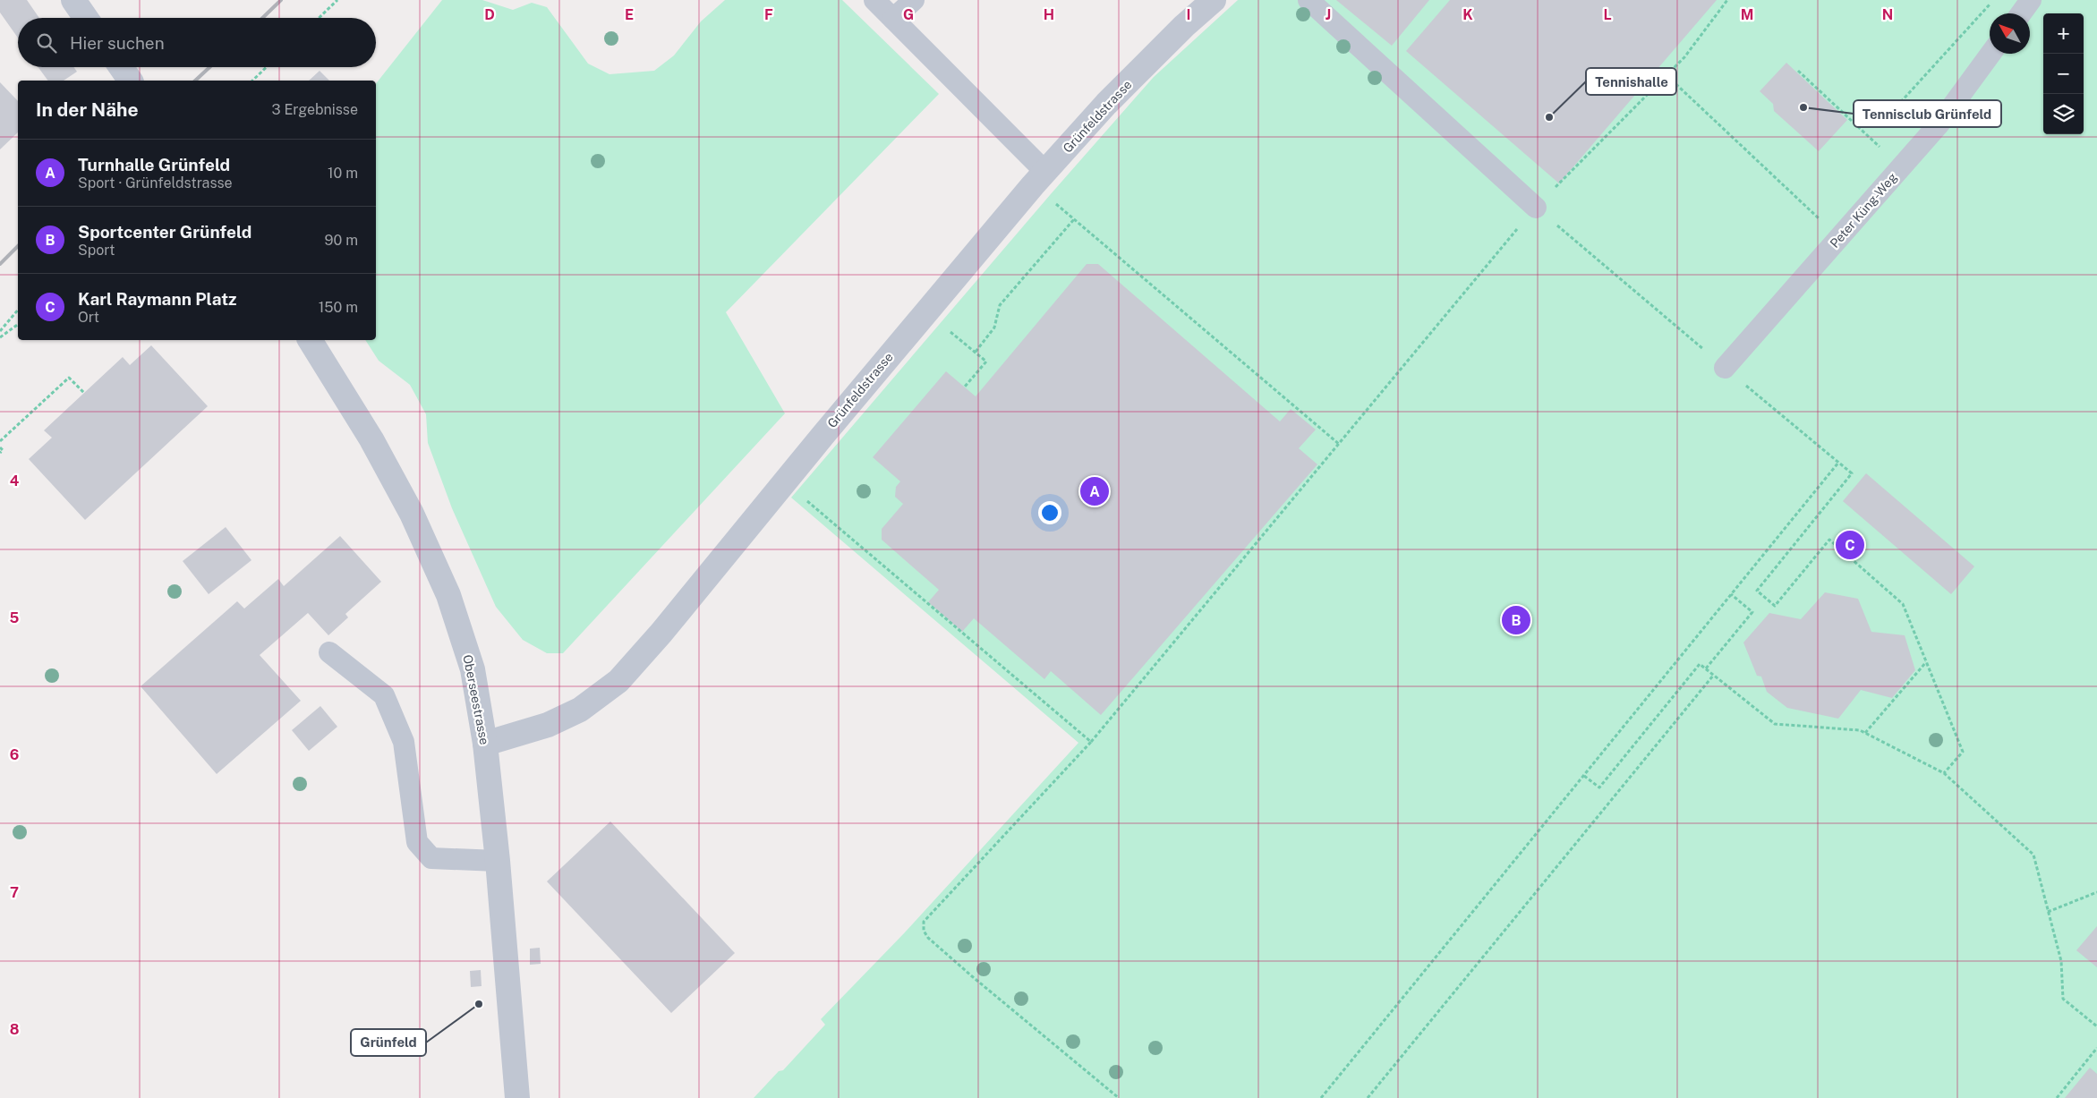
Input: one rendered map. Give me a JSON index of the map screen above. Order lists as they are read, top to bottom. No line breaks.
{"streets":{"street":["Grünfeldstrasse","Oberseestrasse"],"lane":["Peter Küng-Weg"]},"crossings":[["Grünfeldstrasse","Oberseestrasse"]],"places":["Tennisclub Grünfeld","Tennishalle","Grünfeld"],"north":"top left","page":{"map_buttons":["+","−"],"search":"Hier suchen","heading":["In der Nähe","3 Ergebnisse"],"list":[{"mark":"A","name":"Turnhalle Grünfeld","note":"Sport · Grünfeldstrasse","value":"10 m"},{"mark":"B","name":"Sportcenter Grünfeld","note":"Sport","value":"90 m"},{"mark":"C","name":"Karl Raymann Platz","note":"Ort","value":"150 m"}],"pins":["A","C","B"]},"grid":{"columns":["D","E","F","G","H","I","J","K","L","M","N"],"rows":["4","5","6","7","8"]}}
